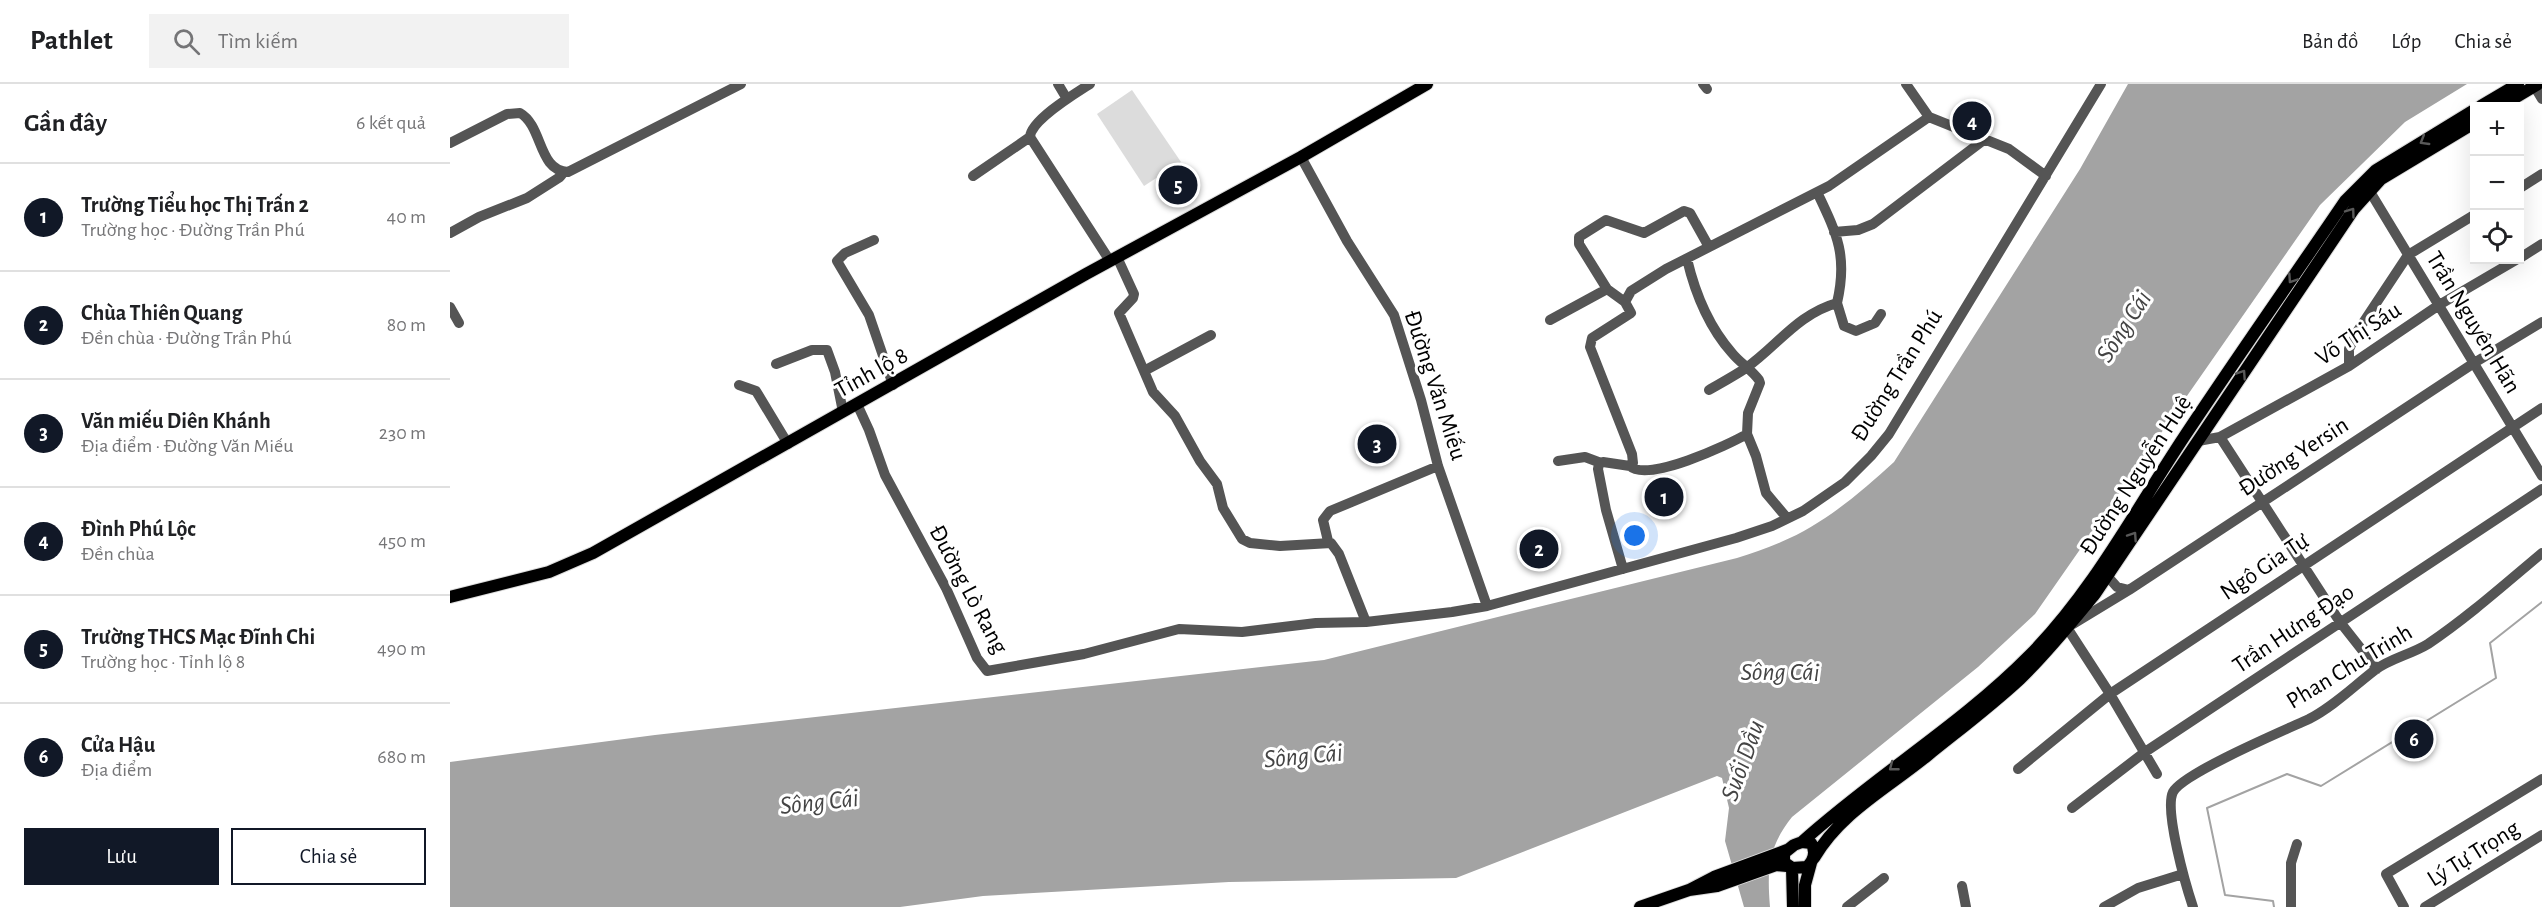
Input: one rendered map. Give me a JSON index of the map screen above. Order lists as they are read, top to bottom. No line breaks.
{"streets":{"main road":["Tỉnh lộ 8","Đường Nguyễn Huệ"],"street":["Trần Nguyên Hãn","Võ Thị Sáu","Đường Trần Phú","Đường Văn Miếu","Đường Yersin","Ngô Gia Tự","Đường Lò Rang","Trần Hưng Đạo","Phan Chu Trinh","Lý Tự Trọng"]},"crossings":[["Trần Nguyên Hãn","Võ Thị Sáu"],["Trần Nguyên Hãn","Đường Yersin"],["Trần Nguyên Hãn","Đường Nguyễn Huệ"],["Trần Nguyên Hãn","Ngô Gia Tự"],["Võ Thị Sáu","Đường Nguyễn Huệ"],["Tỉnh lộ 8","Đường Văn Miếu"],["Tỉnh lộ 8","Đường Lò Rang"],["Đường Trần Phú","Đường Văn Miếu"],["Đường Trần Phú","Đường Lò Rang"],["Đường Yersin","Đường Nguyễn Huệ"]],"water":["Sông Cái","Suối Dầu"],"page":{"header":"Pathlet","search":"Tìm kiếm","nav":["Bản đồ","Lớp","Chia sẻ"],"heading":["Gần đây","6 kết quả"],"pins":["4","5","3","1","2","6"],"map_buttons":["+","−"],"list":[{"mark":"1","name":"Trường Tiểu học Thị Trấn 2","note":"Trường học · Đường Trần Phú","value":"40 m"},{"mark":"2","name":"Chùa Thiên Quang","note":"Đền chùa · Đường Trần Phú","value":"80 m"},{"mark":"3","name":"Văn miếu Diên Khánh","note":"Địa điểm · Đường Văn Miếu","value":"230 m"},{"mark":"4","name":"Đình Phú Lộc","note":"Đền chùa","value":"450 m"},{"mark":"5","name":"Trường THCS Mạc Đĩnh Chi","note":"Trường học · Tỉnh lộ 8","value":"490 m"},{"mark":"6","name":"Cửa Hậu","note":"Địa điểm","value":"680 m"}],"buttons":["Lưu","Chia sẻ"]}}
